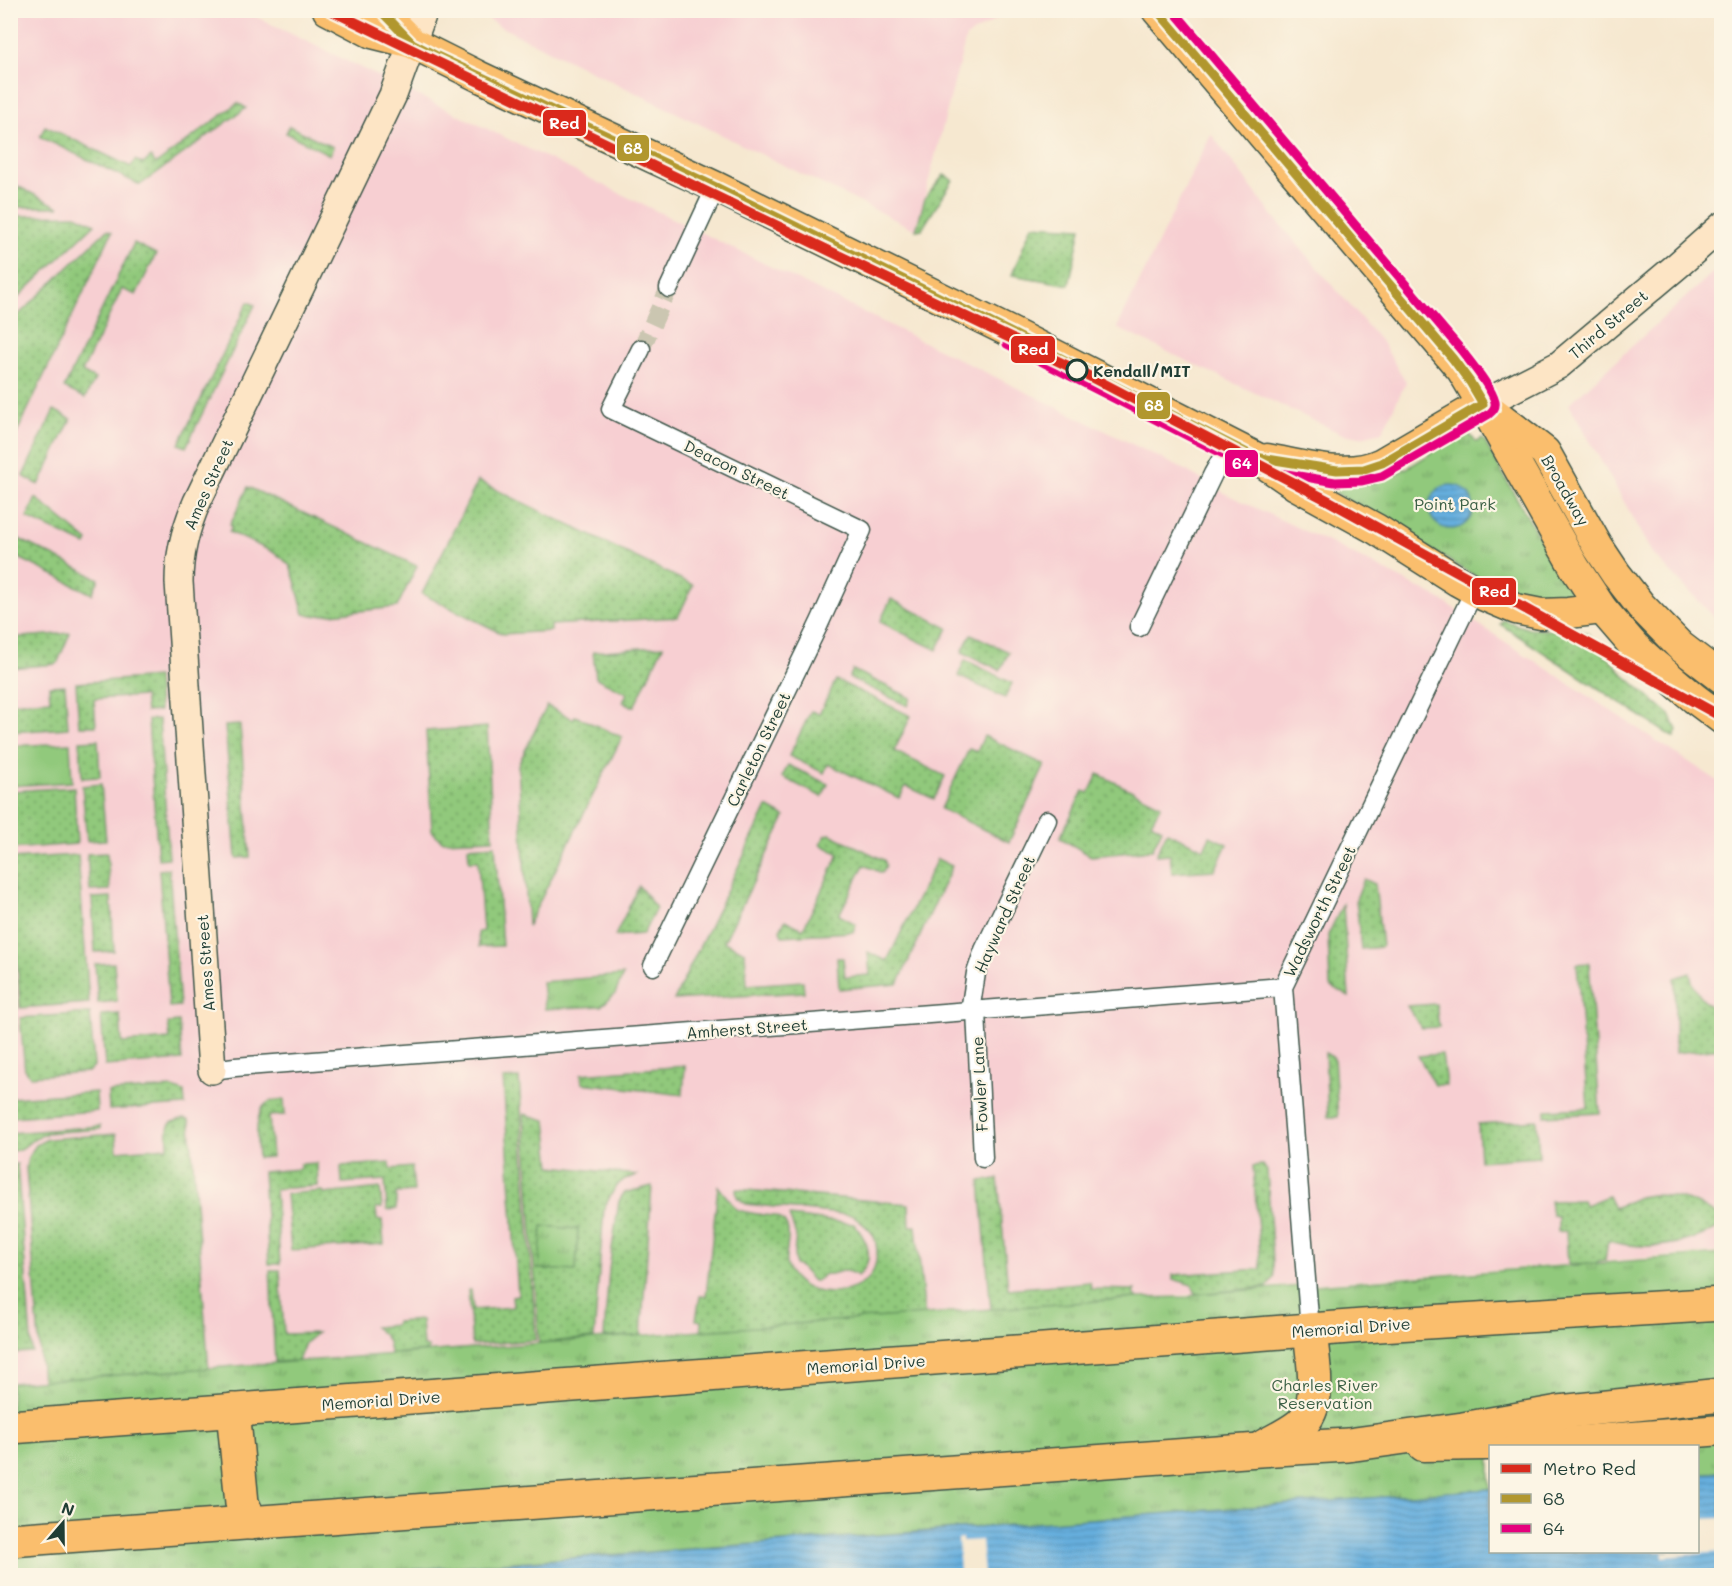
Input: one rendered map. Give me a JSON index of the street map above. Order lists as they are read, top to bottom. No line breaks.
{"streets":{"highway":["Memorial Drive"],"main road":["Broadway"],"street":["Third Street","Deacon Street","Ames Street","Carleton Street","Wadsworth Street","Hayward Street","Amherst Street","Fowler Lane"]},"crossings":[["Third Street","Broadway"],["Deacon Street","Carleton Street"],["Ames Street","Amherst Street"],["Wadsworth Street","Amherst Street"],["Wadsworth Street","Memorial Drive"],["Hayward Street","Amherst Street"],["Hayward Street","Fowler Lane"],["Amherst Street","Fowler Lane"]],"parks":["Point Park","Charles River Reservation"],"places":["Kendall/MIT"],"lines":["metro line Red","transit line 68","transit line 64"],"legend":["Metro Red","68","64"],"north":"top"}
